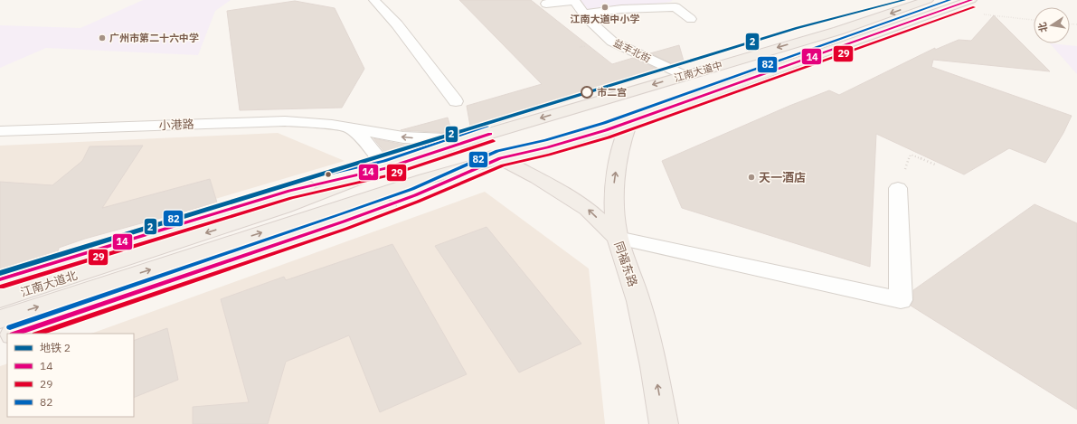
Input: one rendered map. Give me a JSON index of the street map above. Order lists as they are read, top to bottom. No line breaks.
{"streets":{"main road":["江南大道中","同福东路","江南大道北"],"street":["益丰北街","小港路"]},"crossings":[["益丰北街","江南大道中"],["江南大道中","小港路"],["江南大道中","同福东路"],["江南大道中","江南大道北"],["小港路","同福东路"],["小港路","江南大道北"],["同福东路","江南大道北"]],"one_way":["同福东路"],"places":["江南大道中小学","广州市第二十六中学","市二宫","天一酒店"],"lines":["metro line 2","transit line 14","transit line 82","transit line 29"],"legend":["地铁 2","14","29","82"],"north":"left"}
